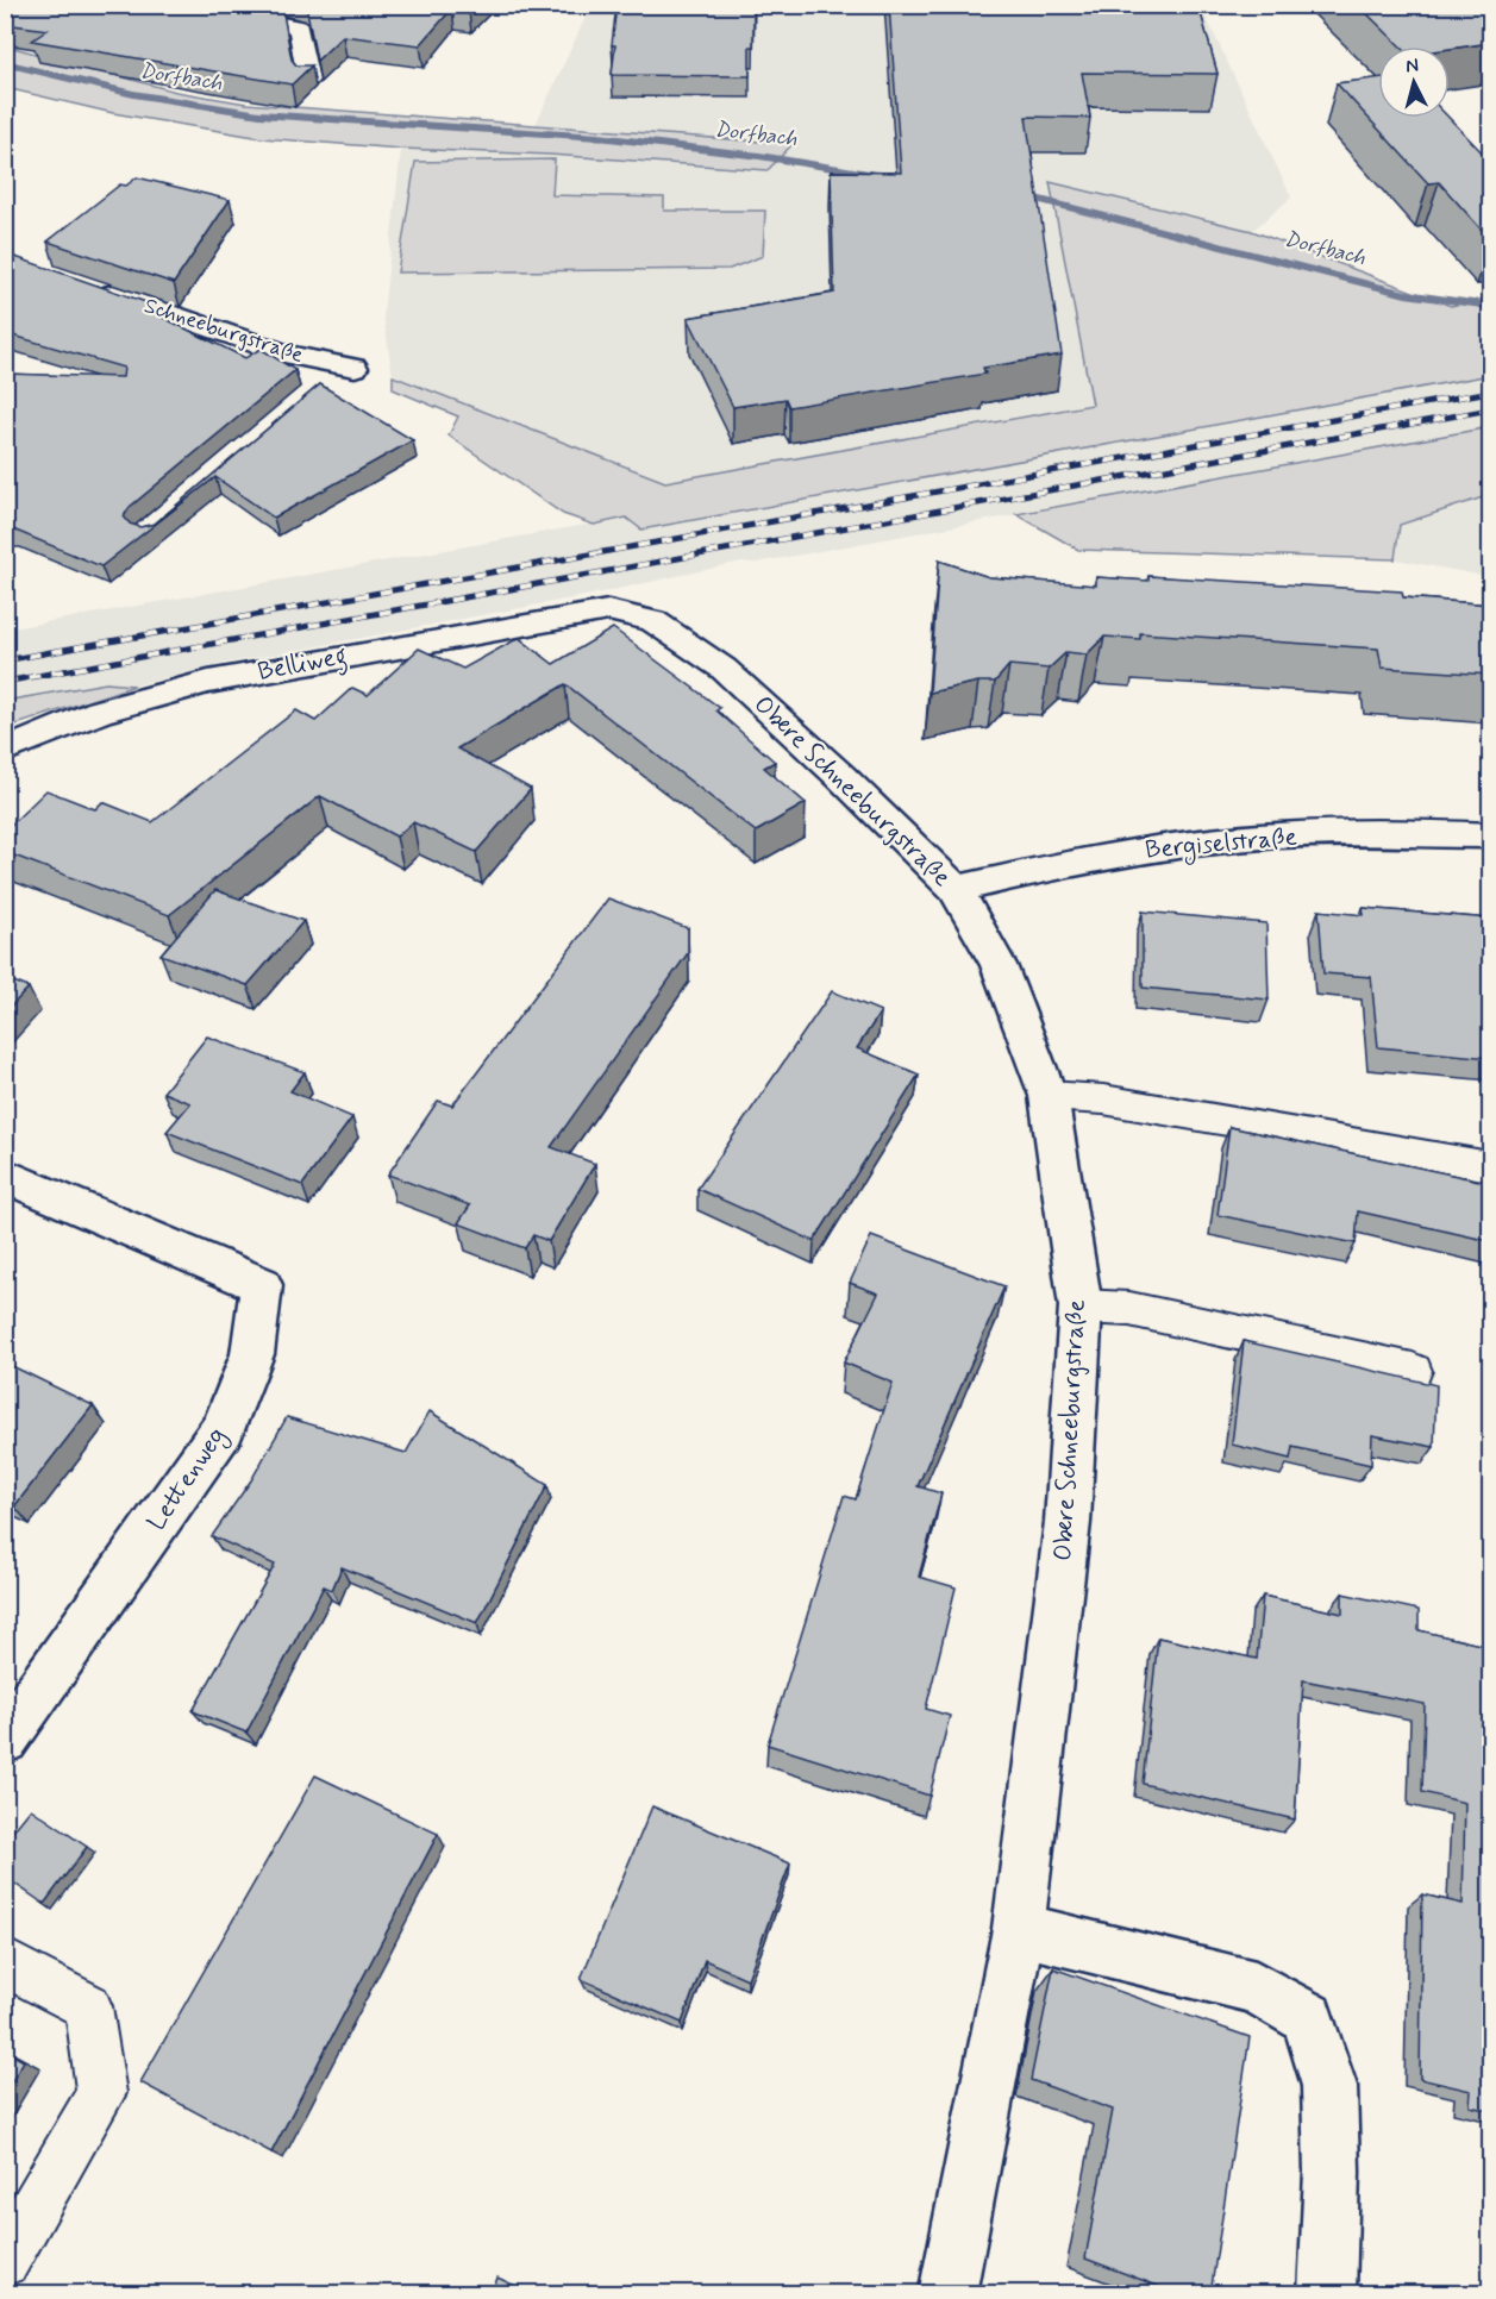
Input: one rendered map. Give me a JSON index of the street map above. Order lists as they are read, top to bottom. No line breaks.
{"streets":{"street":["Schneeburgstraße","Belliweg","Obere Schneeburgstraße","Bergiselstraße","Lettenweg"]},"crossings":[["Belliweg","Obere Schneeburgstraße"],["Obere Schneeburgstraße","Bergiselstraße"]],"water":["Dorfbach"],"north":"top"}
